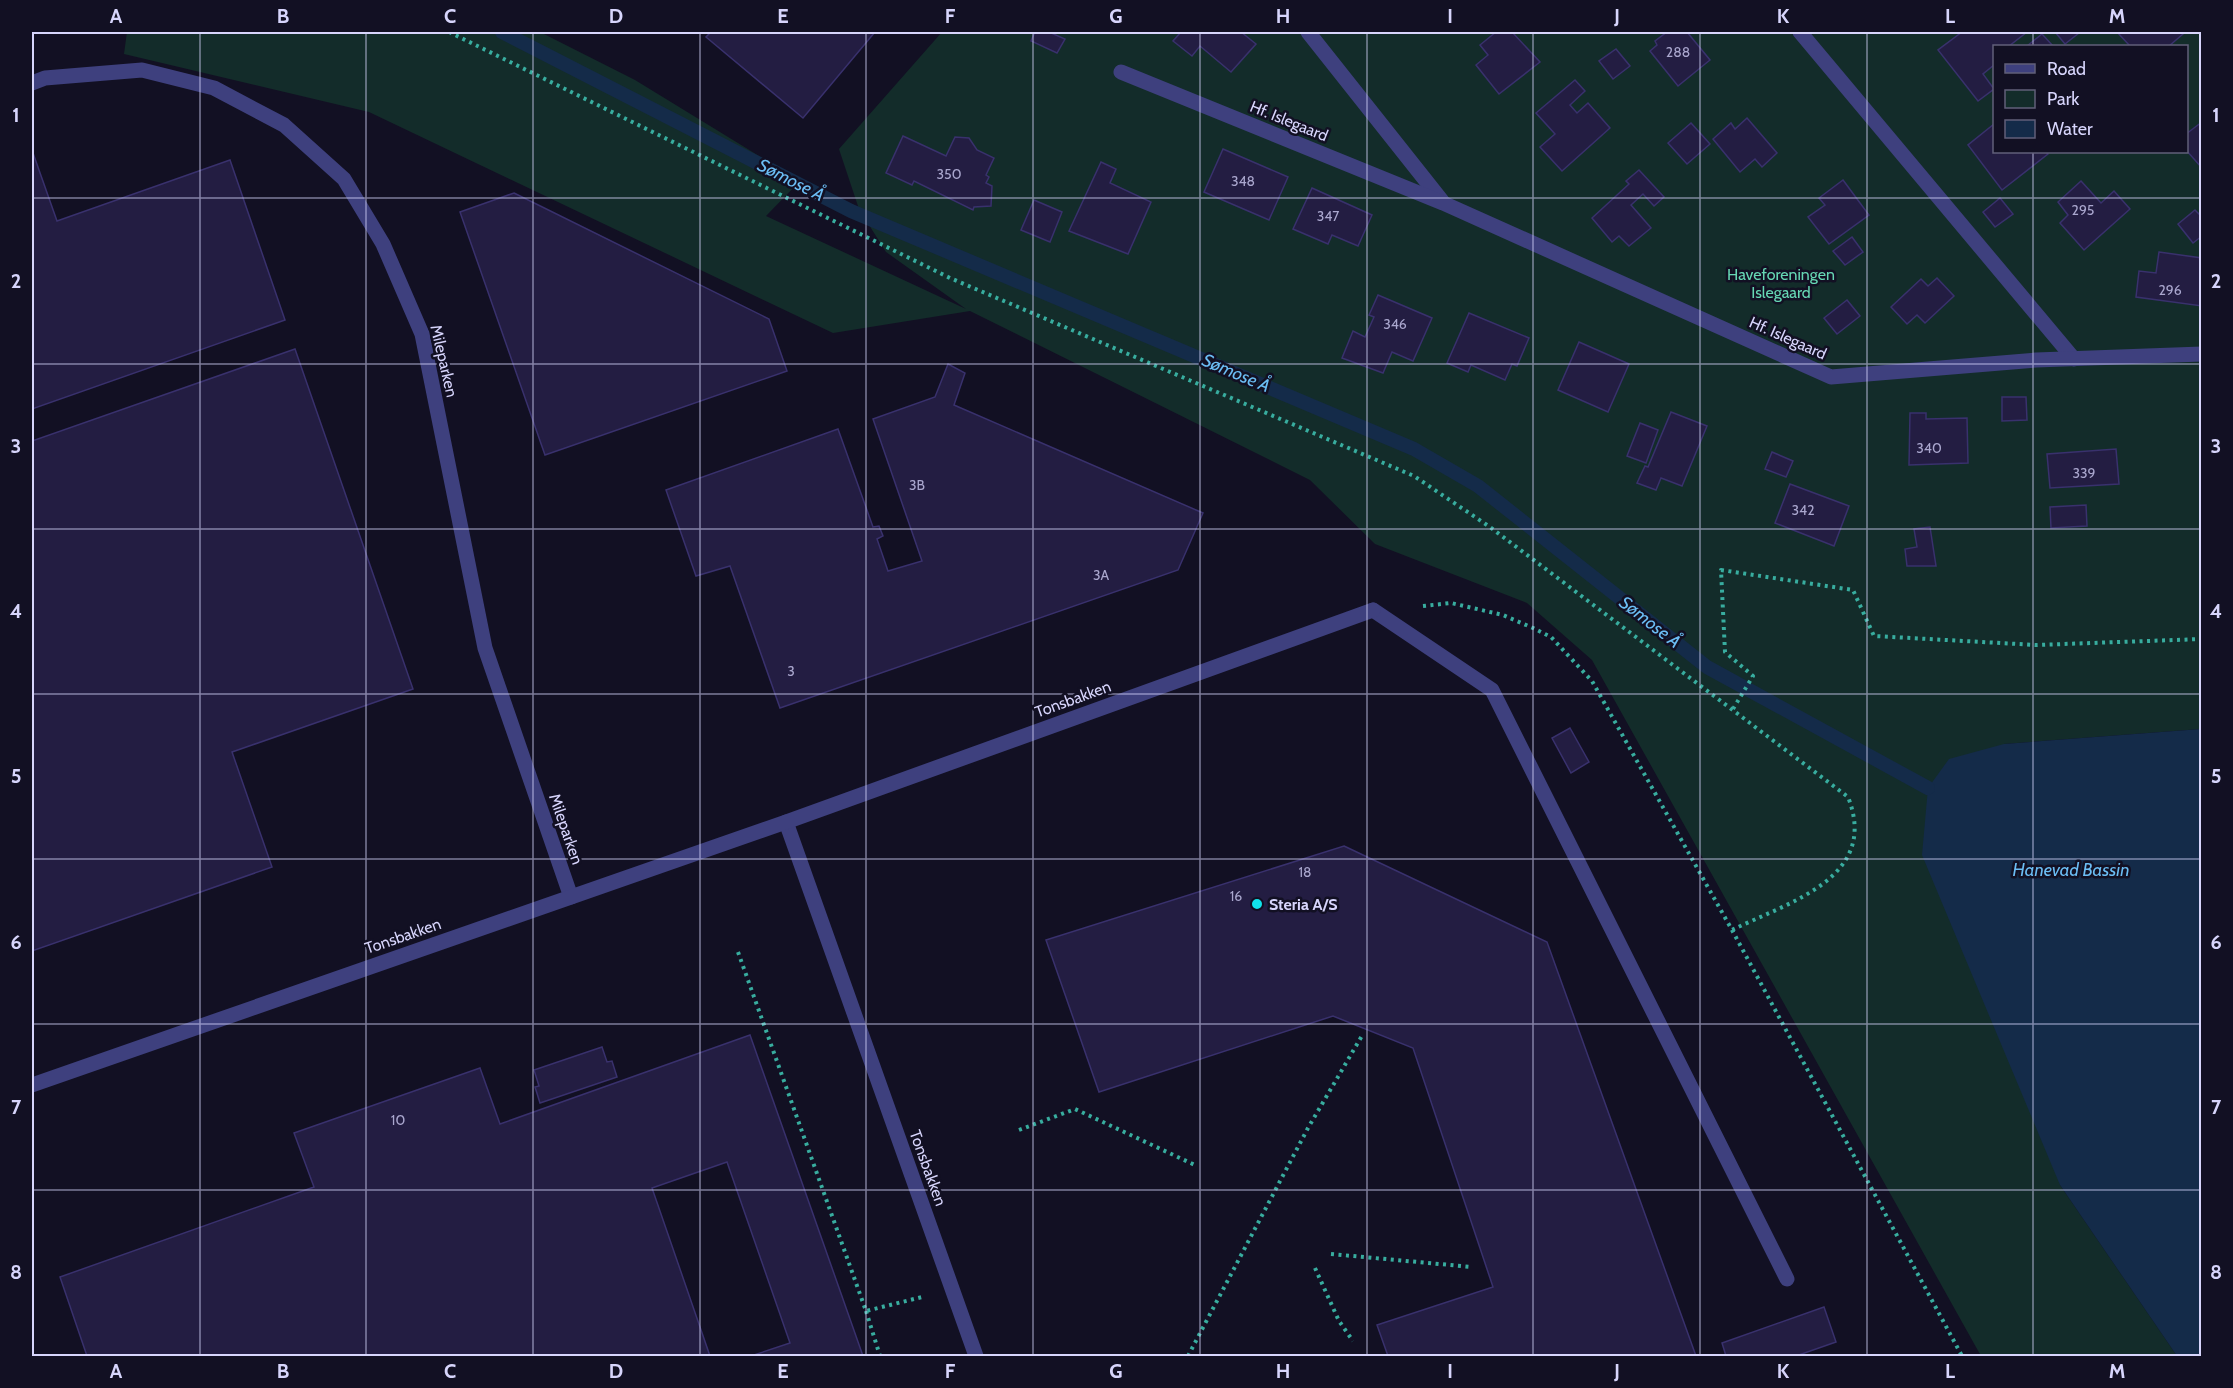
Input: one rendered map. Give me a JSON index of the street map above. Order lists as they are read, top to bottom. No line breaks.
{"streets":{"street":["Hf. Islegaard","Mileparken","Tonsbakken"]},"crossings":[["Mileparken","Tonsbakken"]],"water":["Sømose Å","Hanevad Bassin"],"parks":["Haveforeningen Islegaard"],"places":["Steria A/S"],"house_numbers":["288","350","348","295","347","296","346","340","339","3B","342","3A","3","18","16","10"],"legend":["Road","Park","Water"],"grid":{"columns":["A","B","C","D","E","F","G","H","I","J","K","L","M"],"rows":["1","2","3","4","5","6","7","8"]}}
